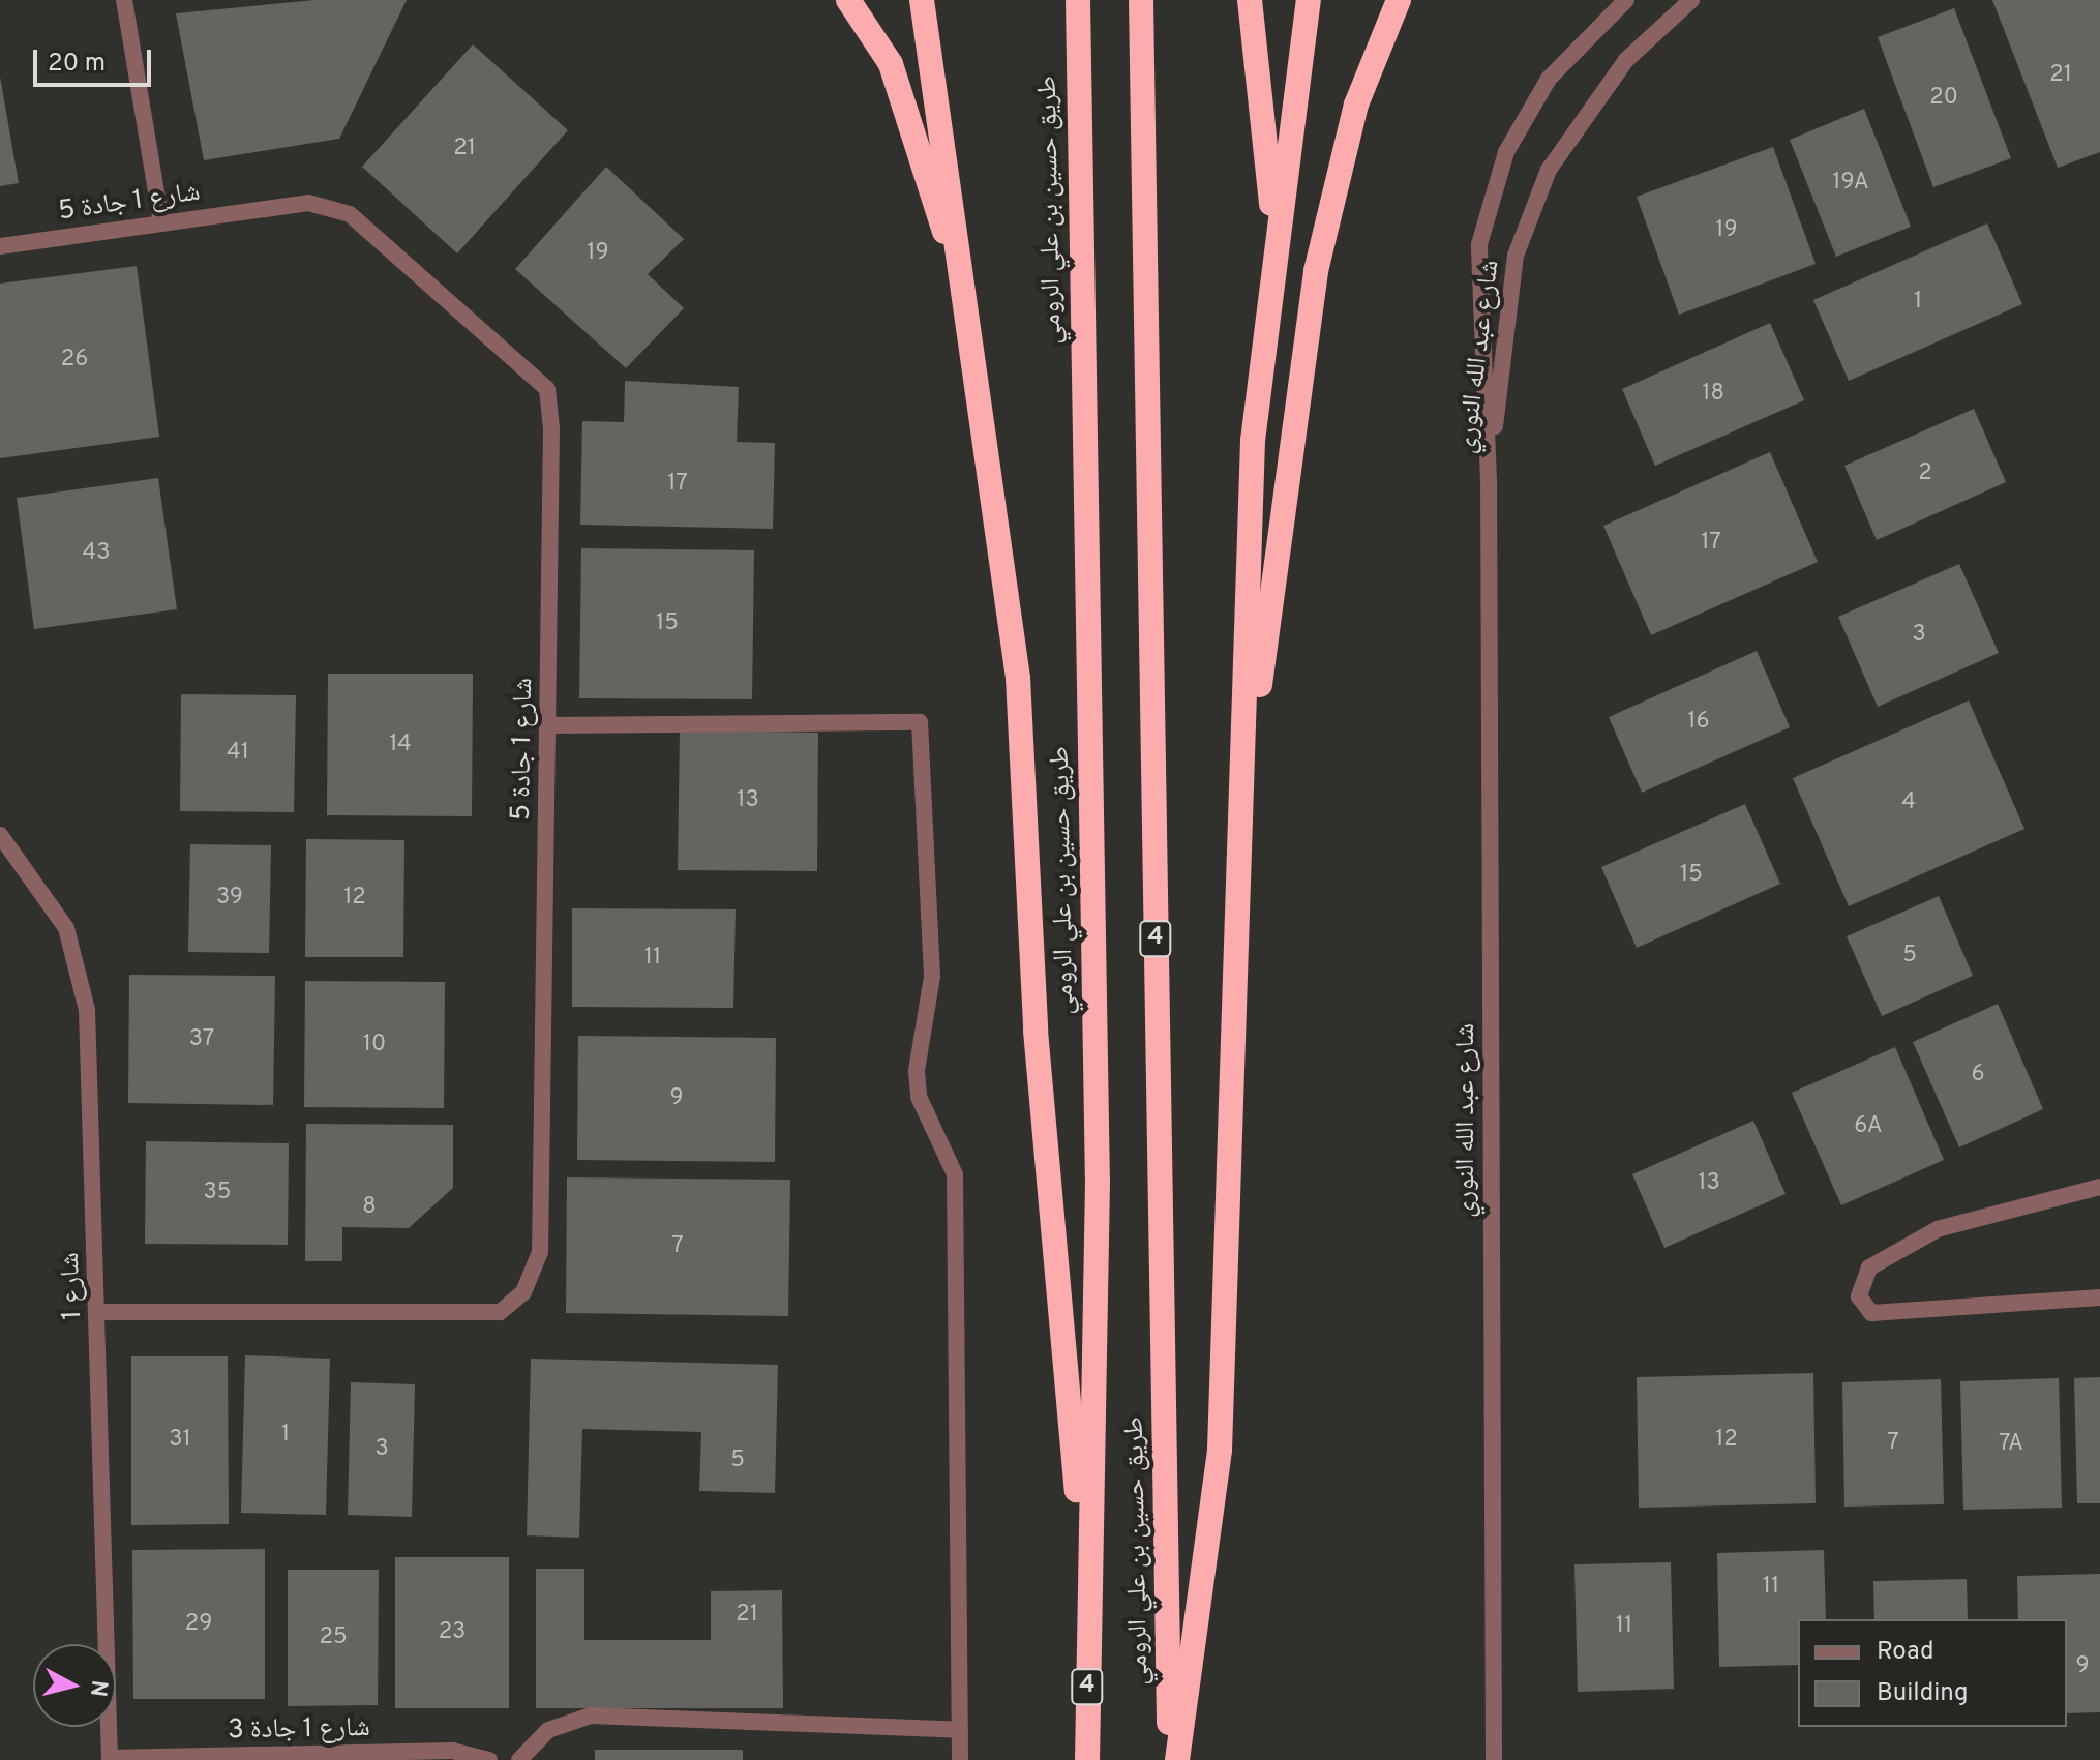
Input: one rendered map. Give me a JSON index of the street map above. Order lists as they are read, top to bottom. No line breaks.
{"streets":{"highway":["طريق حسين بن علي الرومي","4"],"street":["شارع 1 جادة 5","شارع عبد الله النوري","شارع 1","شارع 1 جادة 3"]},"crossings":[["شارع 1 جادة 5","شارع 1"],["شارع 1","شارع 1 جادة 3"]],"house_numbers":["21","20","21","19A","19","19","1","26","18","2","17","17","43","15","3","16","14","41","13","4","15","39","12","5","11","37","10","6","9","6A","13","35","8","7","1","31","12","7","7A","3","5","11","21","29","11","23","25","9"],"legend":["Road","Building"],"scale_bar":"20 m","north":"right"}
